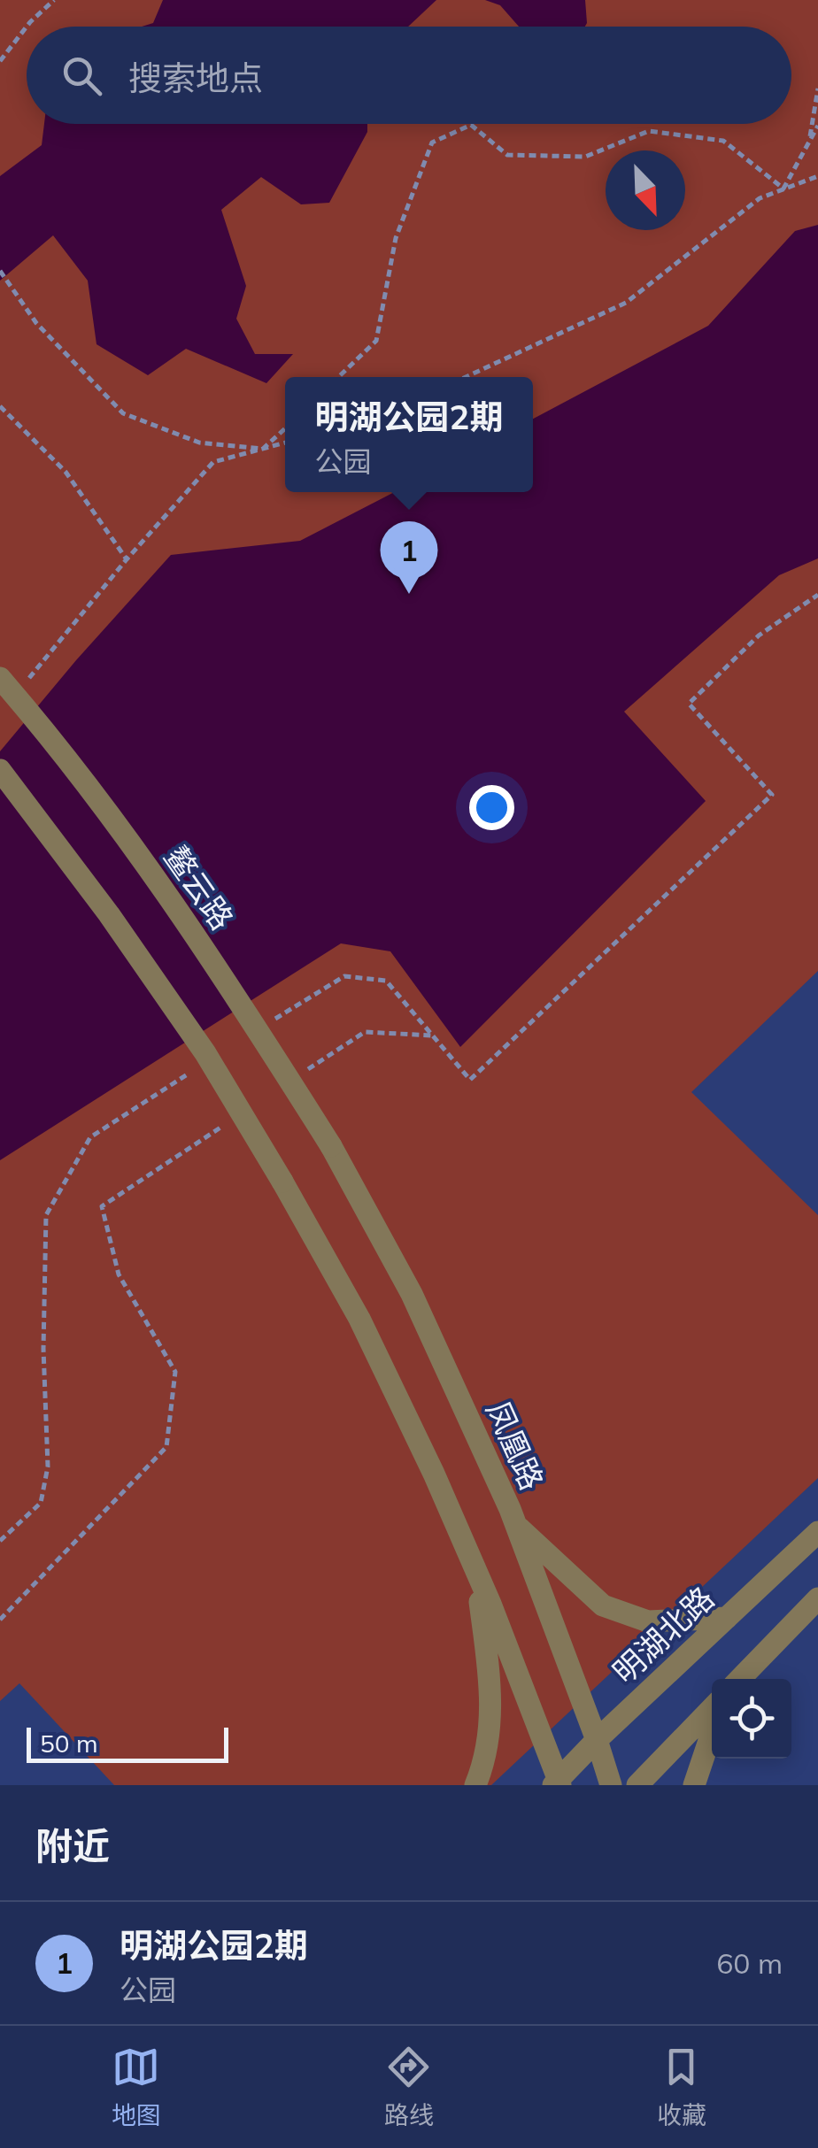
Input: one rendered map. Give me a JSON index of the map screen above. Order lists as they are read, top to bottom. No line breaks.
{"streets":{"street":["鳌云路","凤凰路","明湖北路"]},"crossings":[["鳌云路","凤凰路"],["凤凰路","明湖北路"]],"scale_bar":"50 m","north":"bottom right","page":{"search":"搜索地点","popup":["明湖公园2期","公园"],"pins":"1","scale":"50 m","heading":"附近","list":[{"mark":"1","name":"明湖公园2期","note":"公园","value":"60 m"}],"nav":["地图","路线","收藏"]}}
